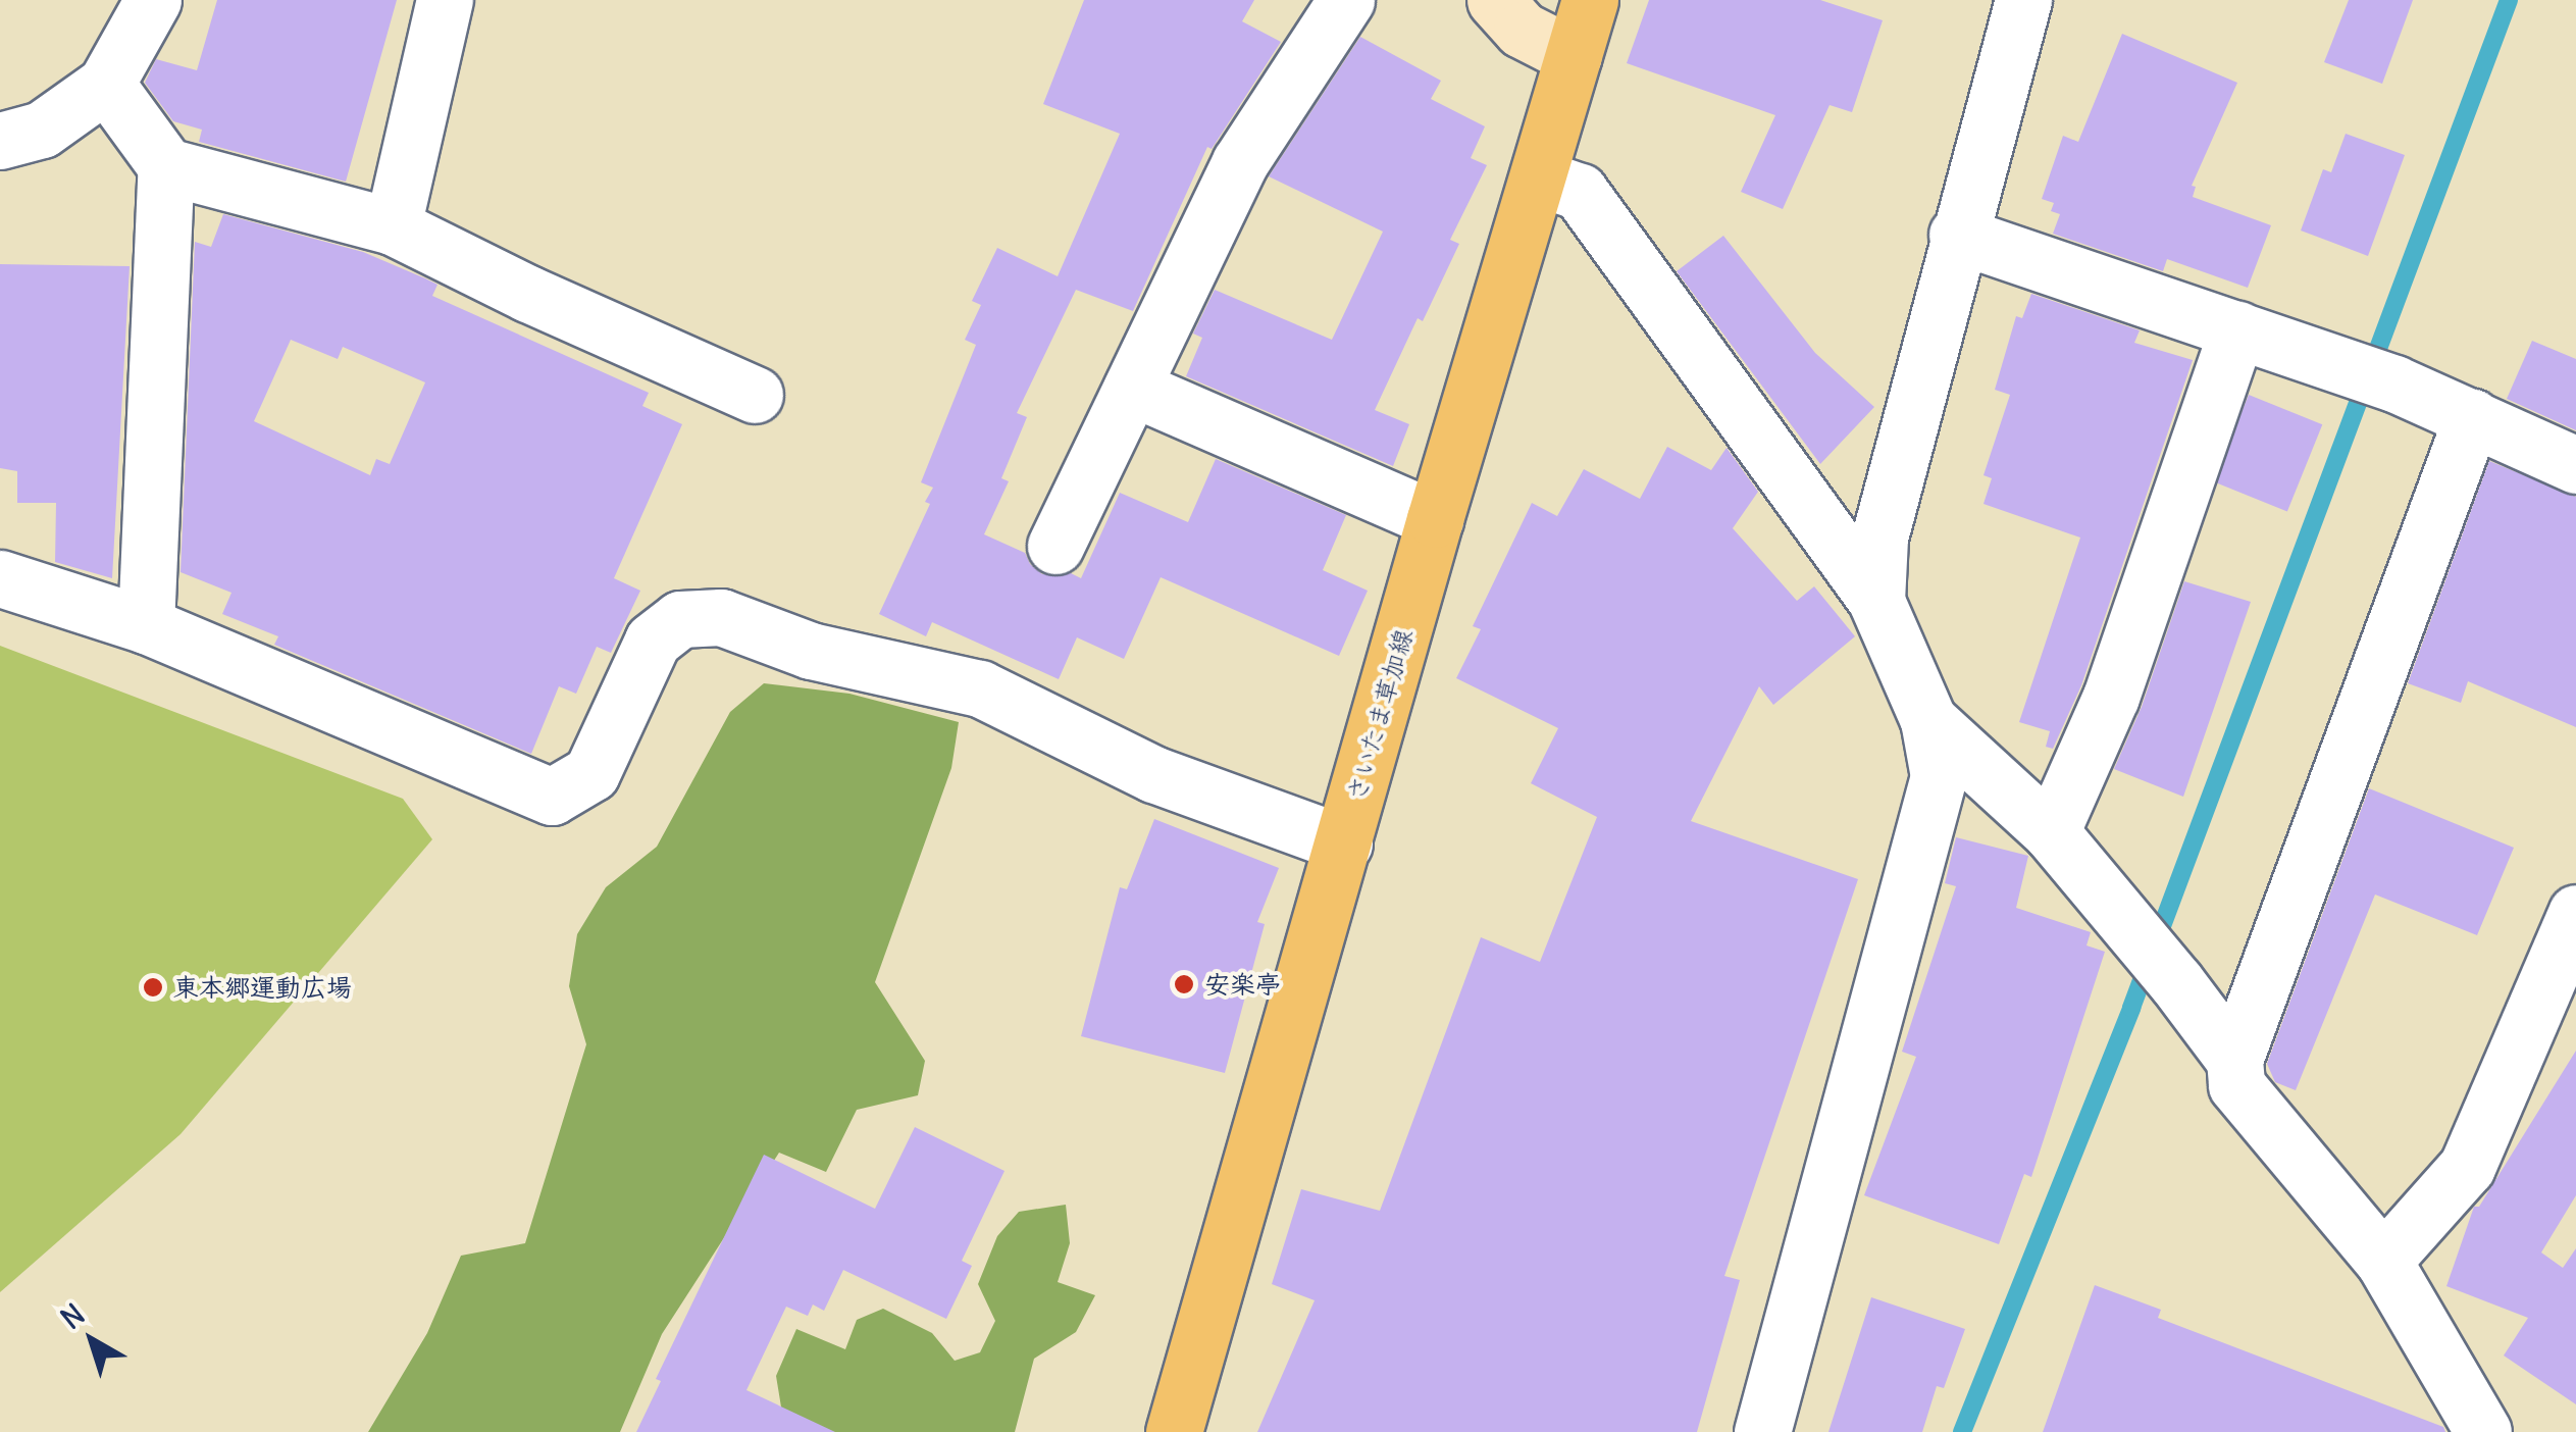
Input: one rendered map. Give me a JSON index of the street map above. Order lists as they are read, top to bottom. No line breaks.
{"streets":{"main road":["さいたま草加線"]},"places":["安楽亭","東本郷運動広場"],"north":"top left"}
